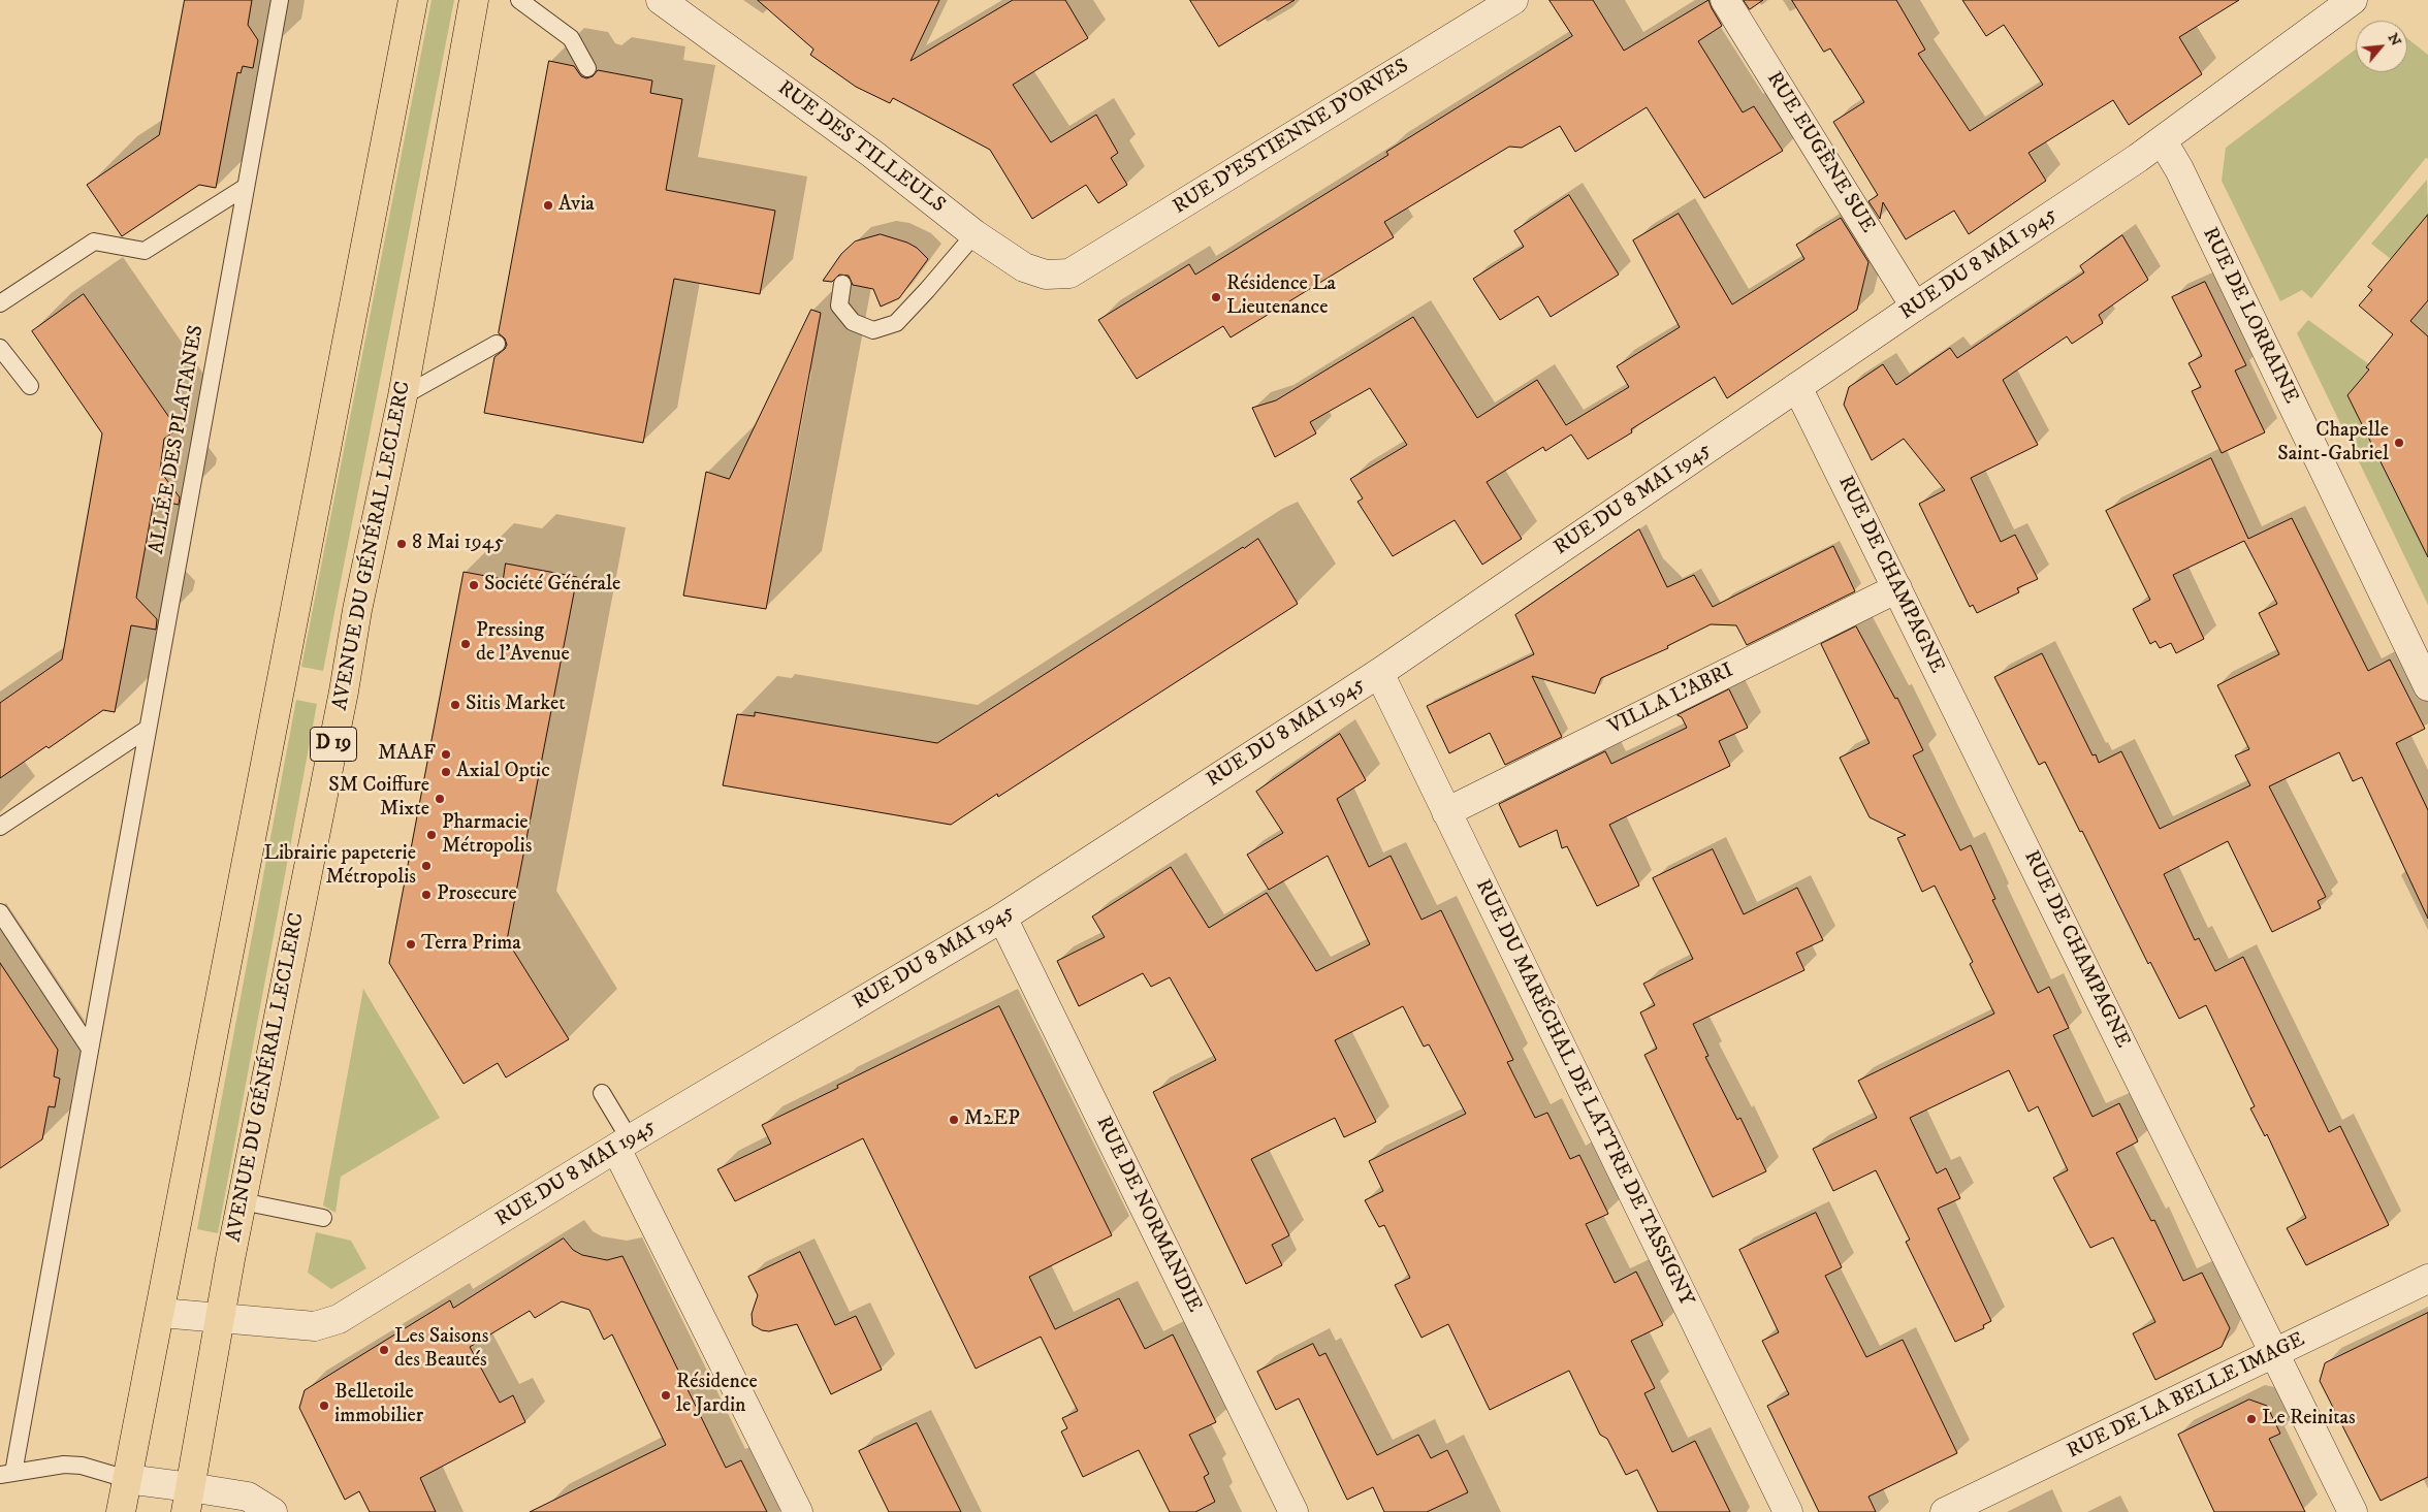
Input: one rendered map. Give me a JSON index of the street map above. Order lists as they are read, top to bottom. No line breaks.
{"streets":{"main road":["AVENUE DU GÉNÉRAL LECLERC","D 19"],"street":["RUE D'ESTIENNE D'ORVES","RUE DES TILLEULS","RUE EUGÈNE SUE","RUE DU 8 MAI 1945","RUE DE LORRAINE","RUE DE CHAMPAGNE","VILLA L'ABRI","RUE DU MARÉCHAL DE LATTRE DE TASSIGNY","RUE DE NORMANDIE","RUE DE LA BELLE IMAGE"],"lane":["ALLÉE DES PLATANES"]},"crossings":[["RUE D'ESTIENNE D'ORVES","RUE DES TILLEULS"],["RUE EUGÈNE SUE","RUE DU 8 MAI 1945"],["RUE DU 8 MAI 1945","RUE DE LORRAINE"],["RUE DU 8 MAI 1945","AVENUE DU GÉNÉRAL LECLERC"],["RUE DU 8 MAI 1945","RUE DE CHAMPAGNE"],["RUE DU 8 MAI 1945","RUE DU MARÉCHAL DE LATTRE DE TASSIGNY"],["RUE DU 8 MAI 1945","RUE DE NORMANDIE"],["RUE DE CHAMPAGNE","VILLA L'ABRI"],["RUE DE CHAMPAGNE","RUE DE LA BELLE IMAGE"],["VILLA L'ABRI","RUE DU MARÉCHAL DE LATTRE DE TASSIGNY"]],"places":["Avia","Résidence La Lieutenance","Chapelle Saint-Gabriel","8 Mai 1945","Société Générale","Pressing de l'Avenue","Sitis Market","MAAF","Axial Optic","SM Coiffure Mixte","Pharmacie Métropolis","Librairie papeterie Métropolis","Prosecure","Terra Prima","M2EP","Les Saisons des Beautés","Résidence le Jardin","Belletoile immobilier","Le Reinitas"],"north":"top right"}
